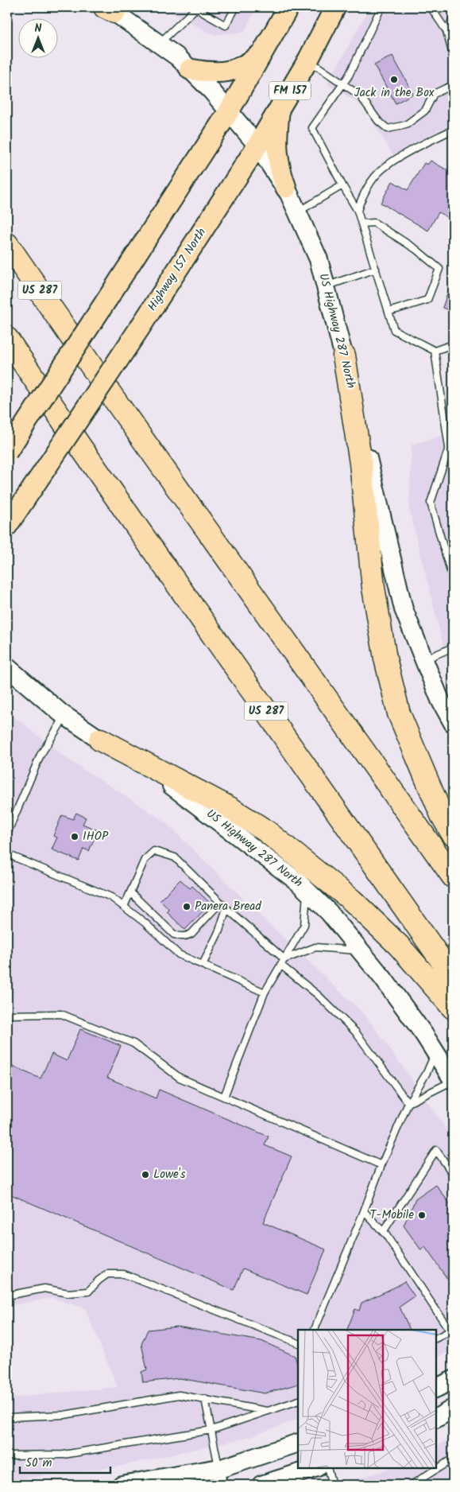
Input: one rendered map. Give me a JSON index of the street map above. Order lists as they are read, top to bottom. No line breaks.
{"streets":{"highway":["US 287"],"main road":["FM 157","Highway 157 North","US Highway 287 North"]},"crossings":[["Highway 157 North","US Highway 287 North"]],"places":["Jack in the Box","IHOP","Panera Bread","Lowe's","T-Mobile"],"scale_bar":"50 m","north":"top"}
